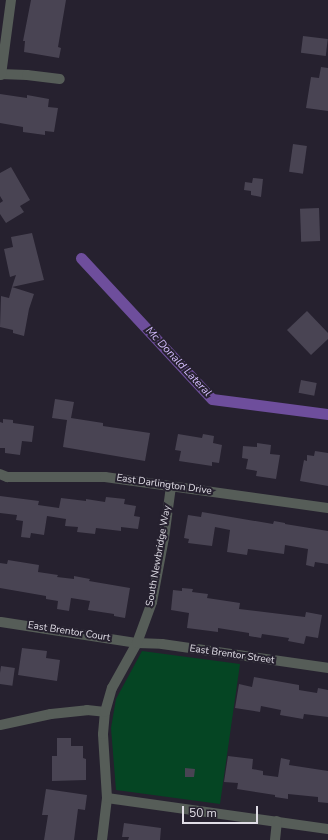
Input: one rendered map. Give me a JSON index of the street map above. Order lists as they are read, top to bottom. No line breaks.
{"streets":{"street":["East Darlington Drive","South Newbridge Way","East Brentor Court","East Brentor Street"]},"crossings":[["East Darlington Drive","South Newbridge Way"],["South Newbridge Way","East Brentor Court"],["South Newbridge Way","East Brentor Street"],["East Brentor Court","East Brentor Street"]],"water":["Mc Donald Lateral"],"scale_bar":"50 m"}
